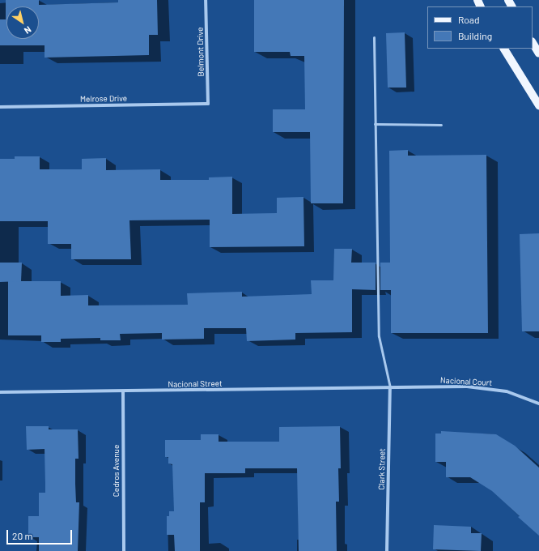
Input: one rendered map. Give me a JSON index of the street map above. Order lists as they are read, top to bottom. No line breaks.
{"streets":{"street":["Belmont Drive","Melrose Drive","Nacional Court","Nacional Street","Clark Street","Cedros Avenue"]},"crossings":[["Belmont Drive","Melrose Drive"],["Nacional Court","Nacional Street"],["Nacional Court","Clark Street"],["Nacional Street","Clark Street"],["Nacional Street","Cedros Avenue"]],"legend":["Road","Building"],"scale_bar":"20 m","north":"bottom right"}
